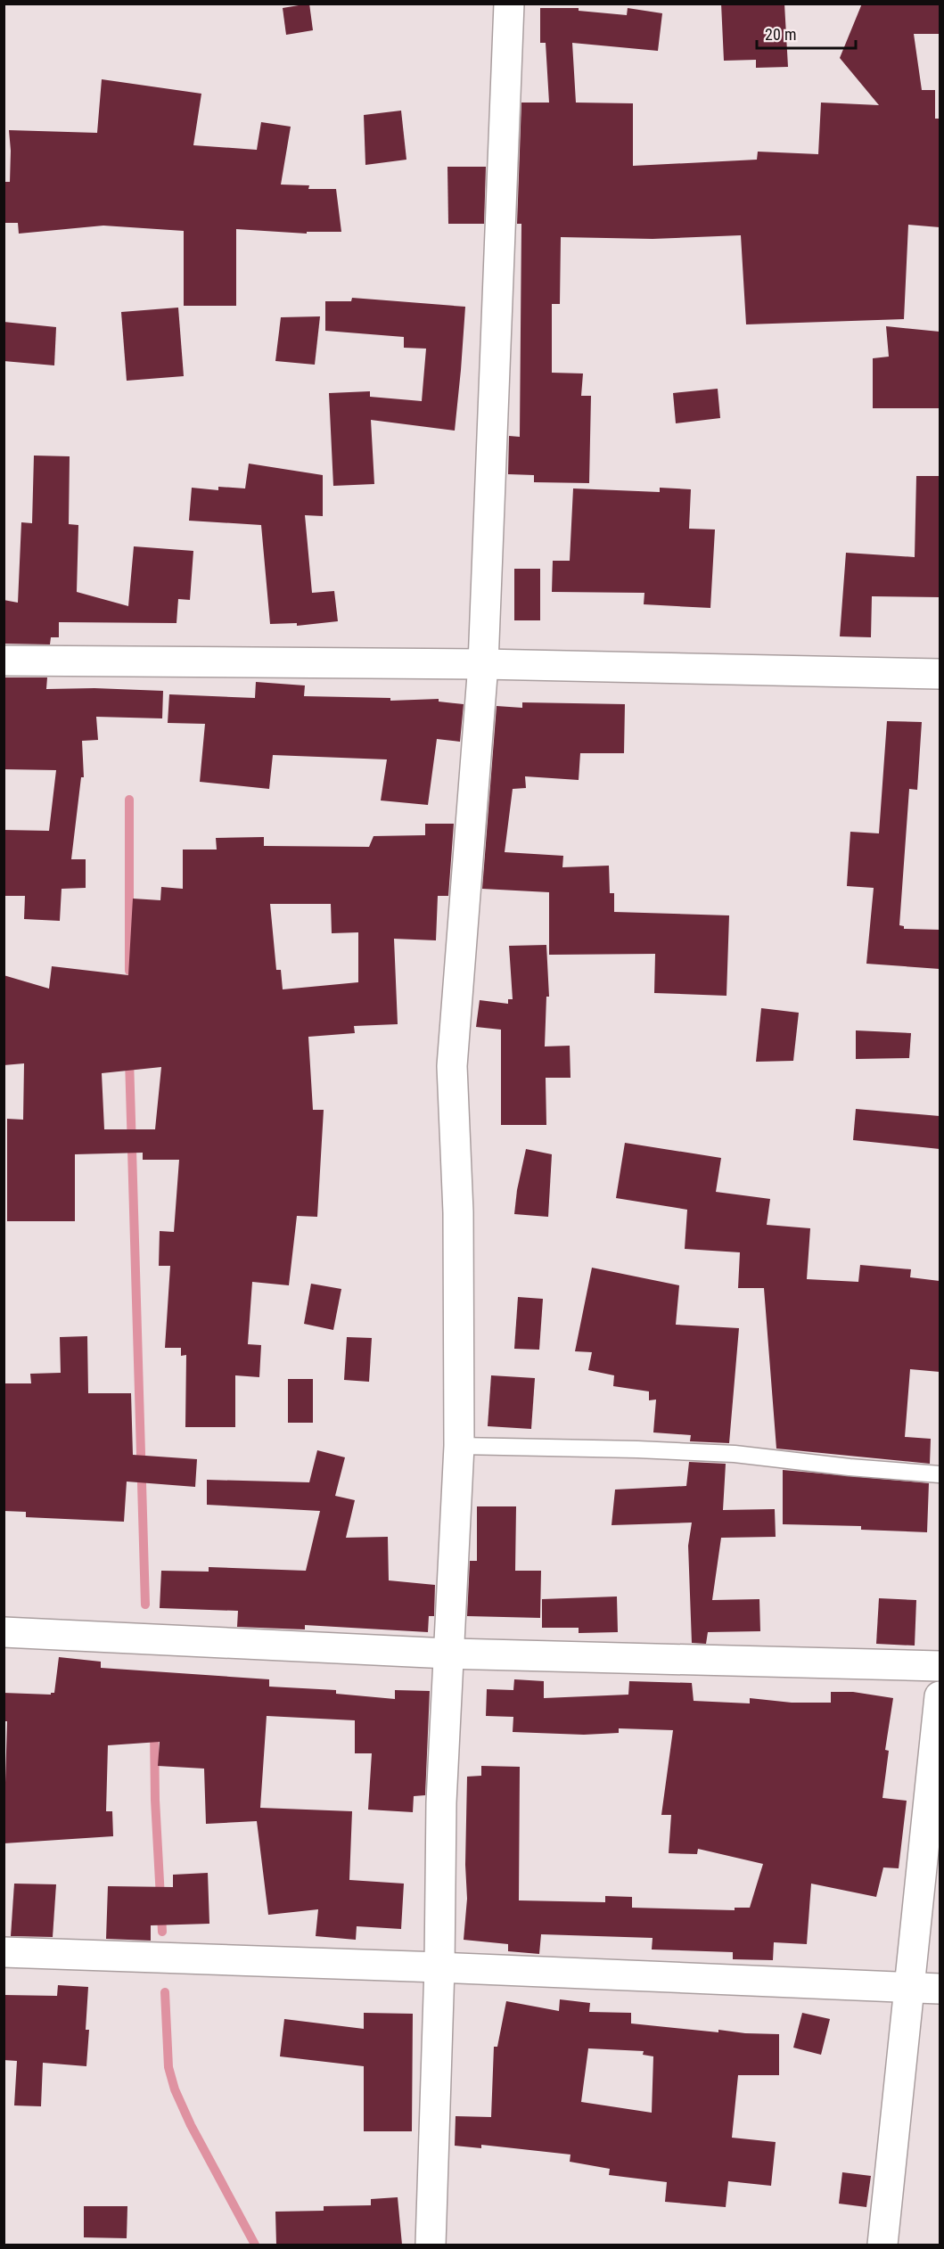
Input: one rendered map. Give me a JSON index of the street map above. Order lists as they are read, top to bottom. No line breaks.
{"scale_bar":"20 m"}
